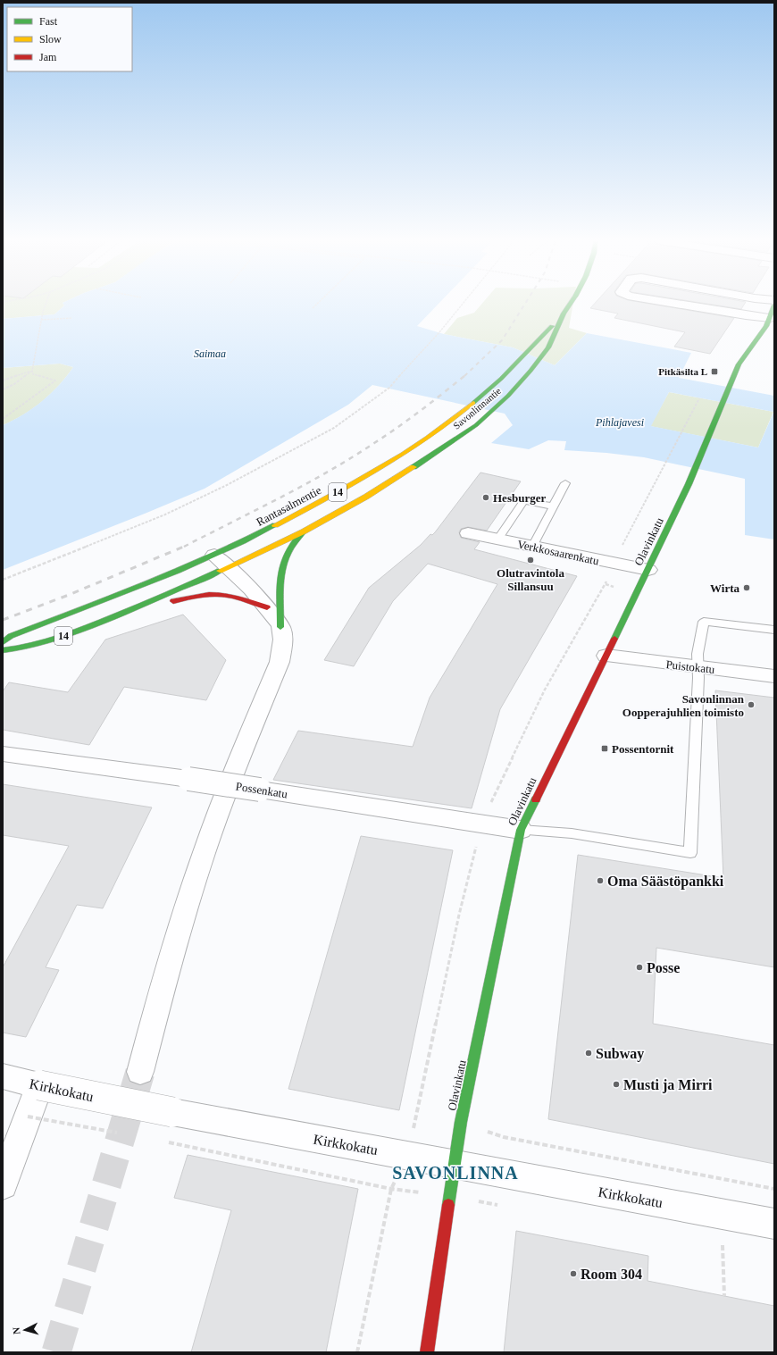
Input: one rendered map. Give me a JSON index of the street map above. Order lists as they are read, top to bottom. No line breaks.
{"streets":{"main road":["Savonlinnantie","14","Rantasalmentie","Olavinkatu"],"street":["Verkkosaarenkatu","Puistokatu","Possenkatu","Kirkkokatu"]},"crossings":[["Savonlinnantie","14"],["Savonlinnantie","Rantasalmentie"],["Olavinkatu","Verkkosaarenkatu"],["Olavinkatu","Puistokatu"],["Olavinkatu","Possenkatu"],["Olavinkatu","Kirkkokatu"]],"districts":["SAVONLINNA"],"water":["Saimaa","Pihlajavesi"],"places":{"transit":["Pitkäsilta L","Possentornit"],"other":["Hesburger","Olutravintola Sillansuu","Wirta","Savonlinnan Oopperajuhlien toimisto","Oma Säästöpankki","Posse","Subway","Musti ja Mirri","Room 304"]},"legend":["Fast","Slow","Jam"],"north":"left"}
